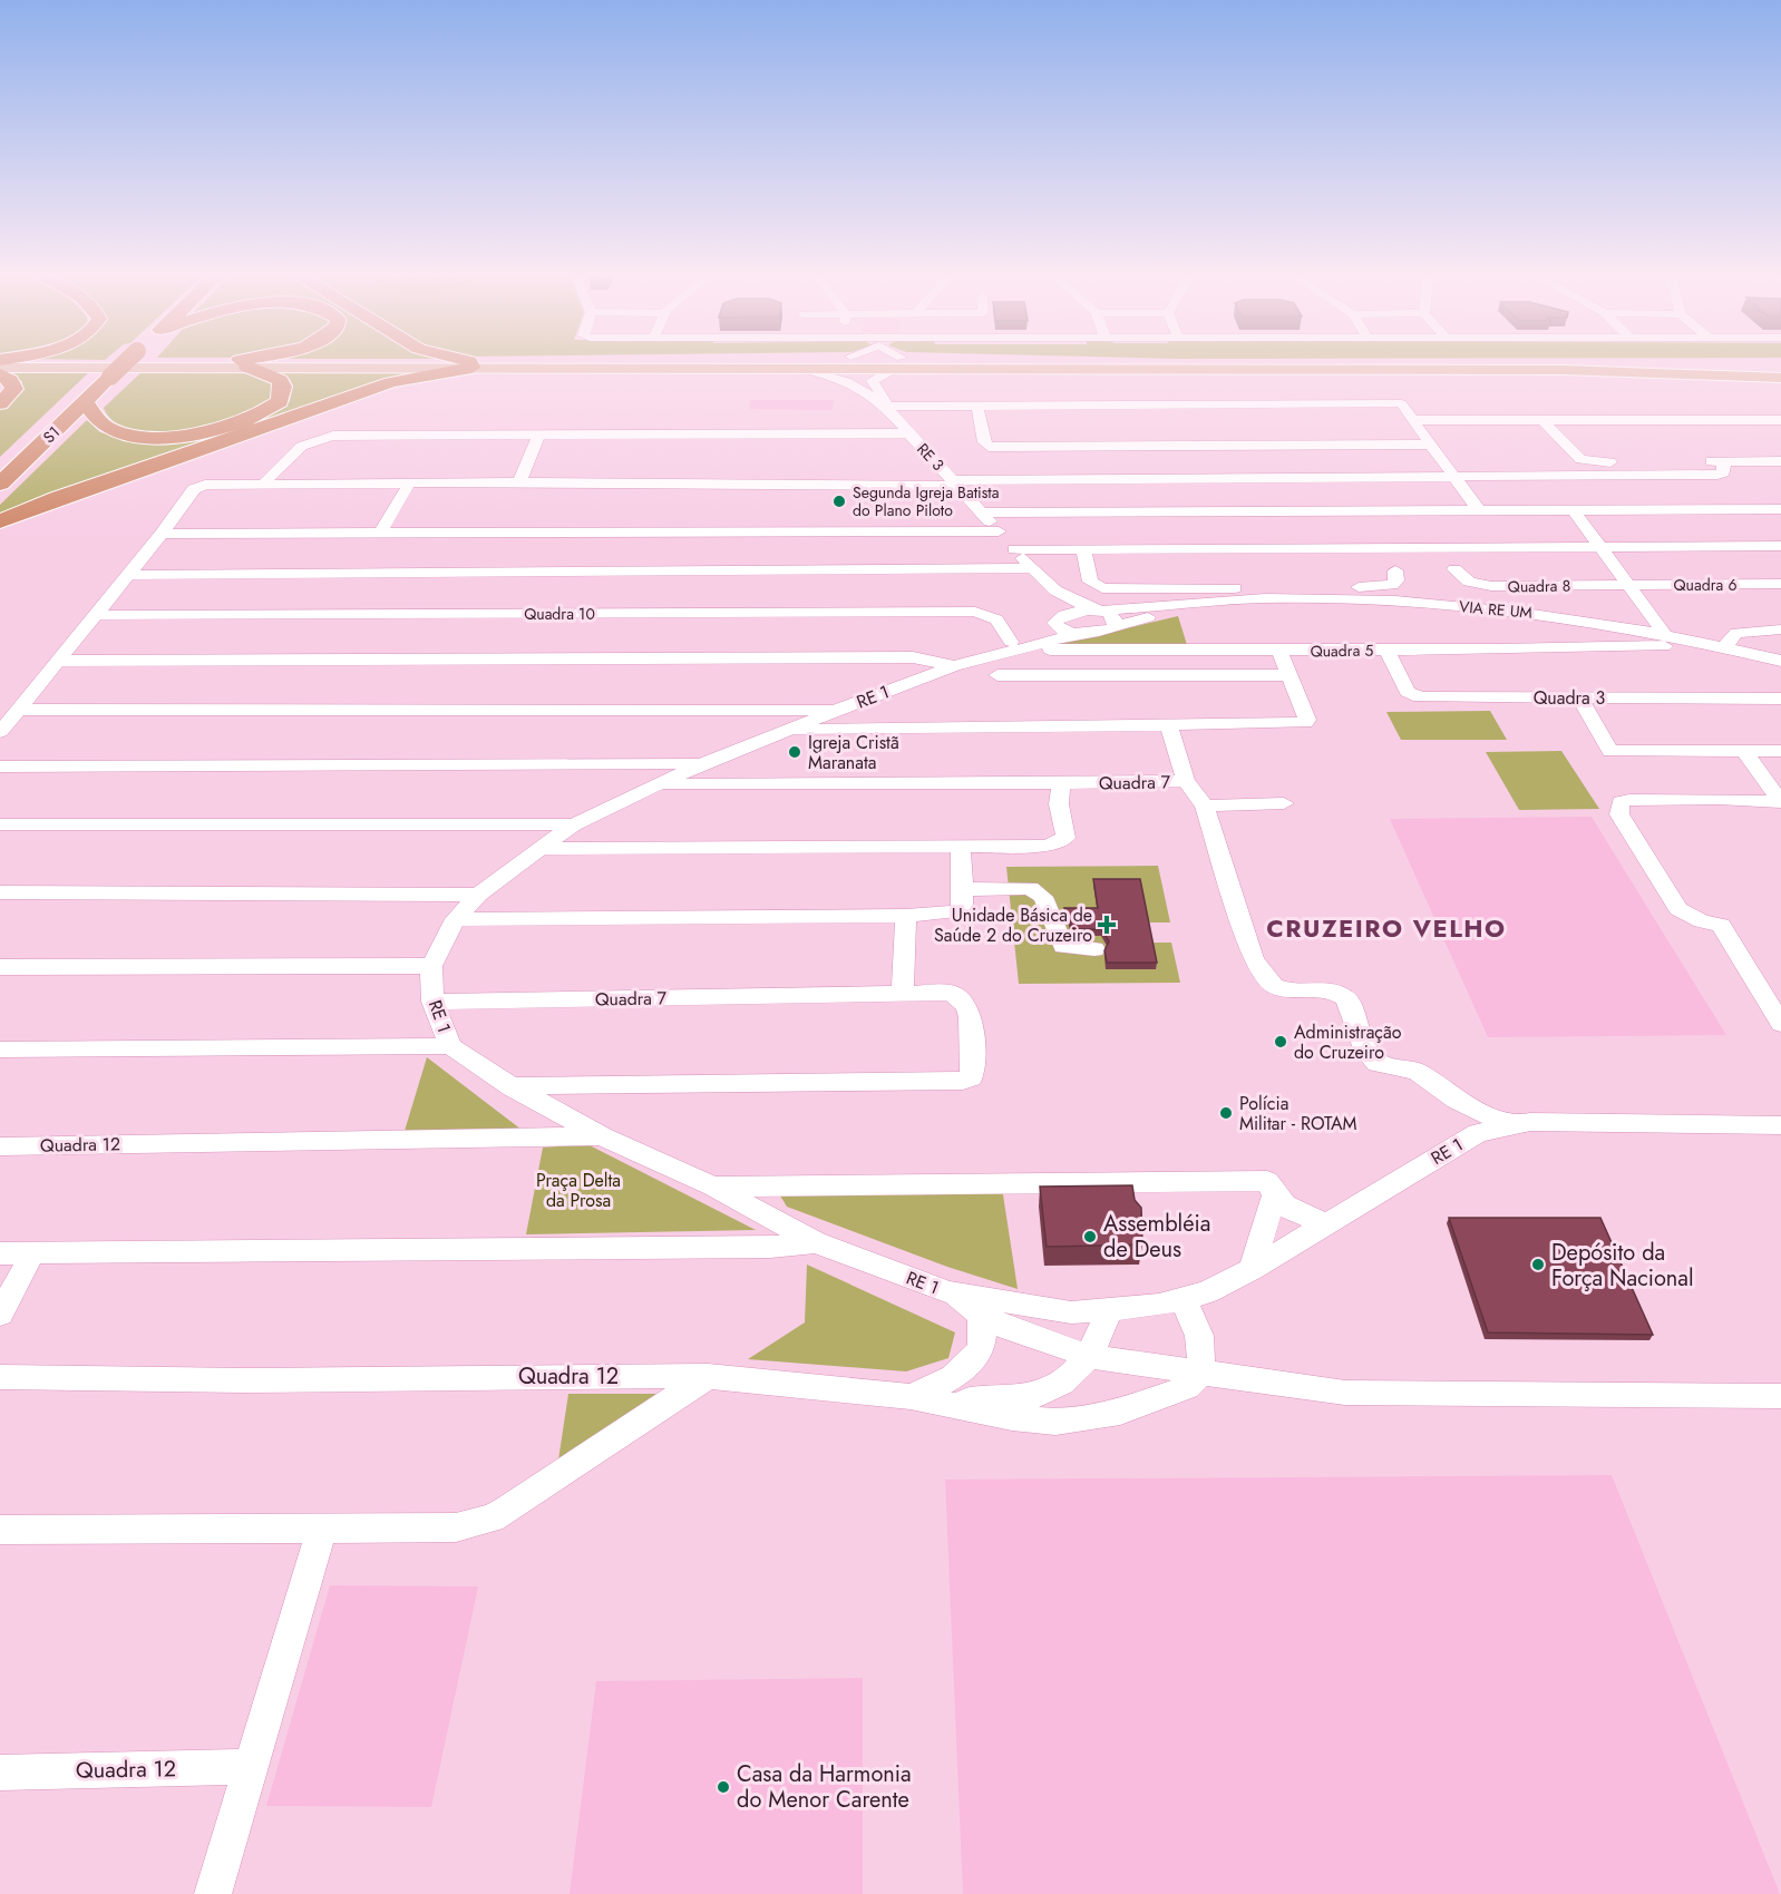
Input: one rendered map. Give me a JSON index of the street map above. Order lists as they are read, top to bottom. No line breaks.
{"streets":{"highway":["S1"],"street":["RE 3","Quadra 6","Quadra 8","VIA RE UM","Quadra 10","Quadra 5","RE 1","Quadra 3","Quadra 7","Quadra 12"]},"crossings":[["RE 3","VIA RE UM"],["Quadra 6","Quadra 8"],["VIA RE UM","Quadra 5"],["VIA RE UM","RE 1"],["Quadra 10","Quadra 5"],["Quadra 10","RE 1"],["Quadra 5","RE 1"],["Quadra 5","Quadra 3"],["RE 1","Quadra 7"],["RE 1","Quadra 12"]],"districts":["CRUZEIRO VELHO"],"parks":["Praça Delta da Prosa"],"places":{"other":["Segunda Igreja Batista do Plano Piloto","Igreja Cristã Maranata","Administração do Cruzeiro","Polícia Militar - ROTAM","Assembléia de Deus","Depósito da Força Nacional","Casa da Harmonia do Menor Carente"],"health":["Unidade Básica de Saúde 2 do Cruzeiro"]}}
